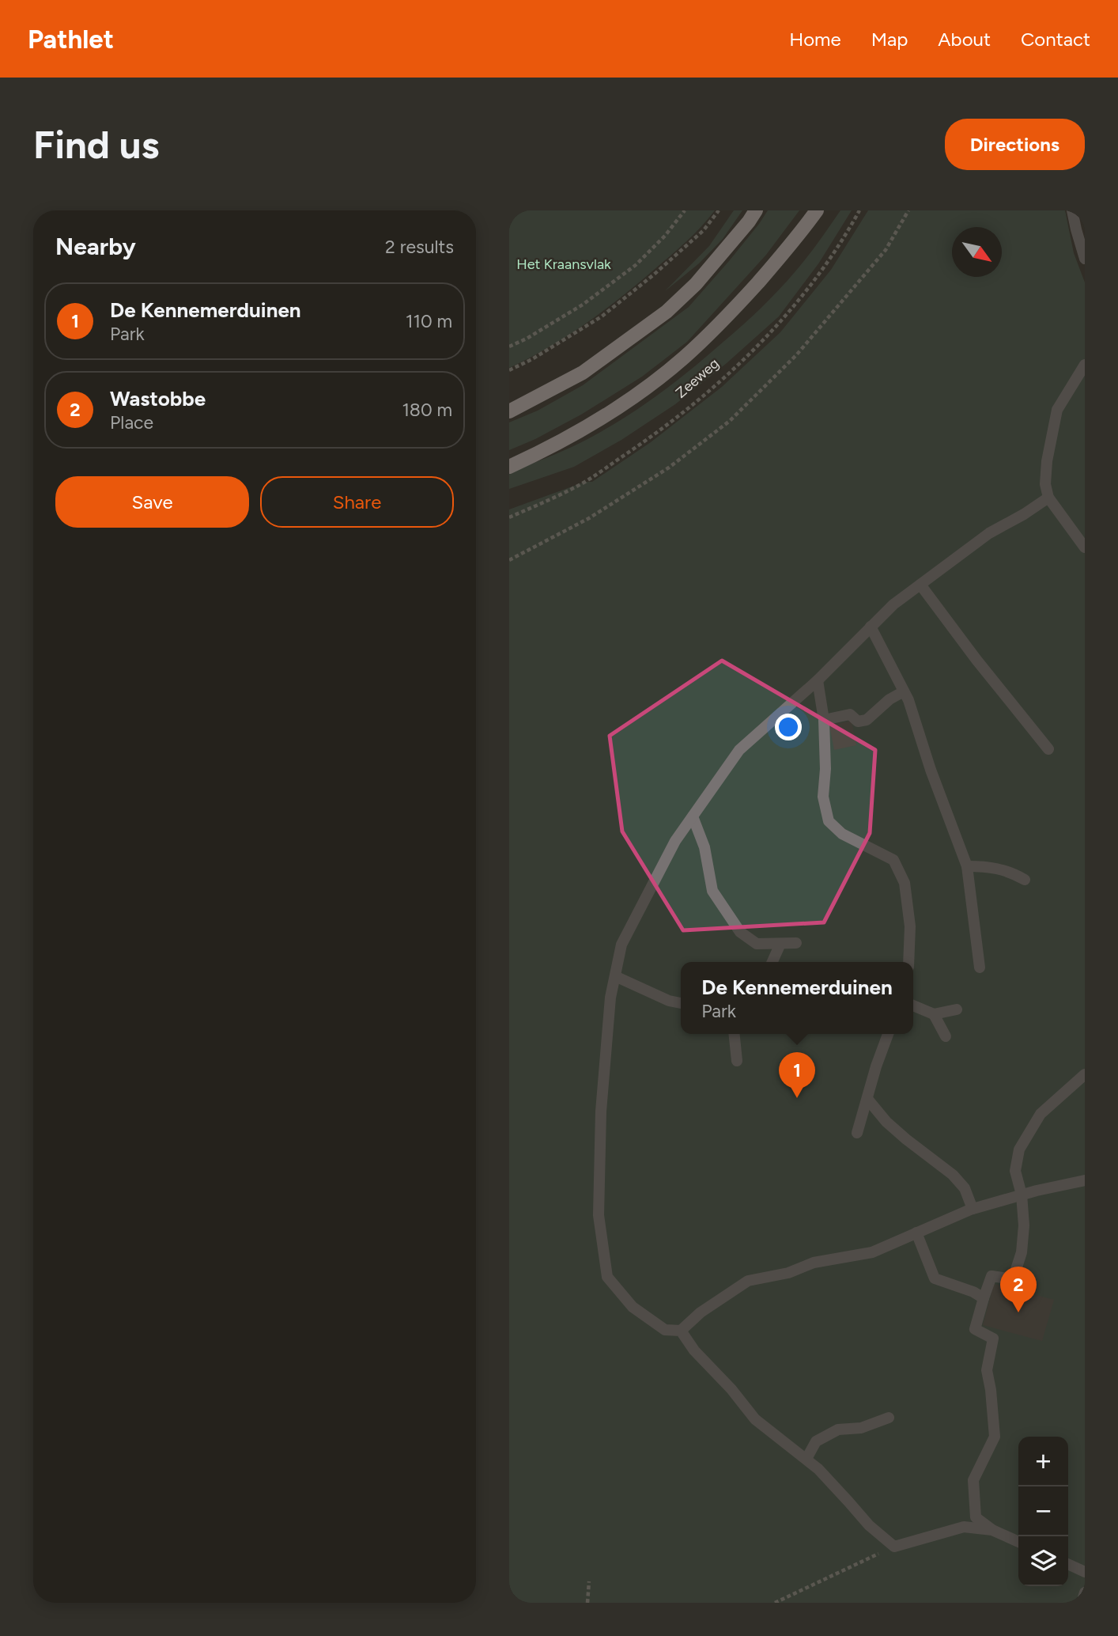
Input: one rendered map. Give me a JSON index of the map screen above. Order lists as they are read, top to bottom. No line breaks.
{"streets":{"main road":["Zeeweg"]},"parks":["Het Kraansvlak"],"north":"bottom right","page":{"header":"Pathlet","nav":["Home","Map","About","Contact"],"buttons":["Directions",["Save","Share"]],"title":"Find us","heading":["Nearby","2 results"],"list":[{"mark":"1","name":"De Kennemerduinen","note":"Park","value":"110 m"},{"mark":"2","name":"Wastobbe","note":"Place","value":"180 m"}],"popup":["De Kennemerduinen","Park"],"pins":["1","2"],"map_buttons":["+","−"]}}
